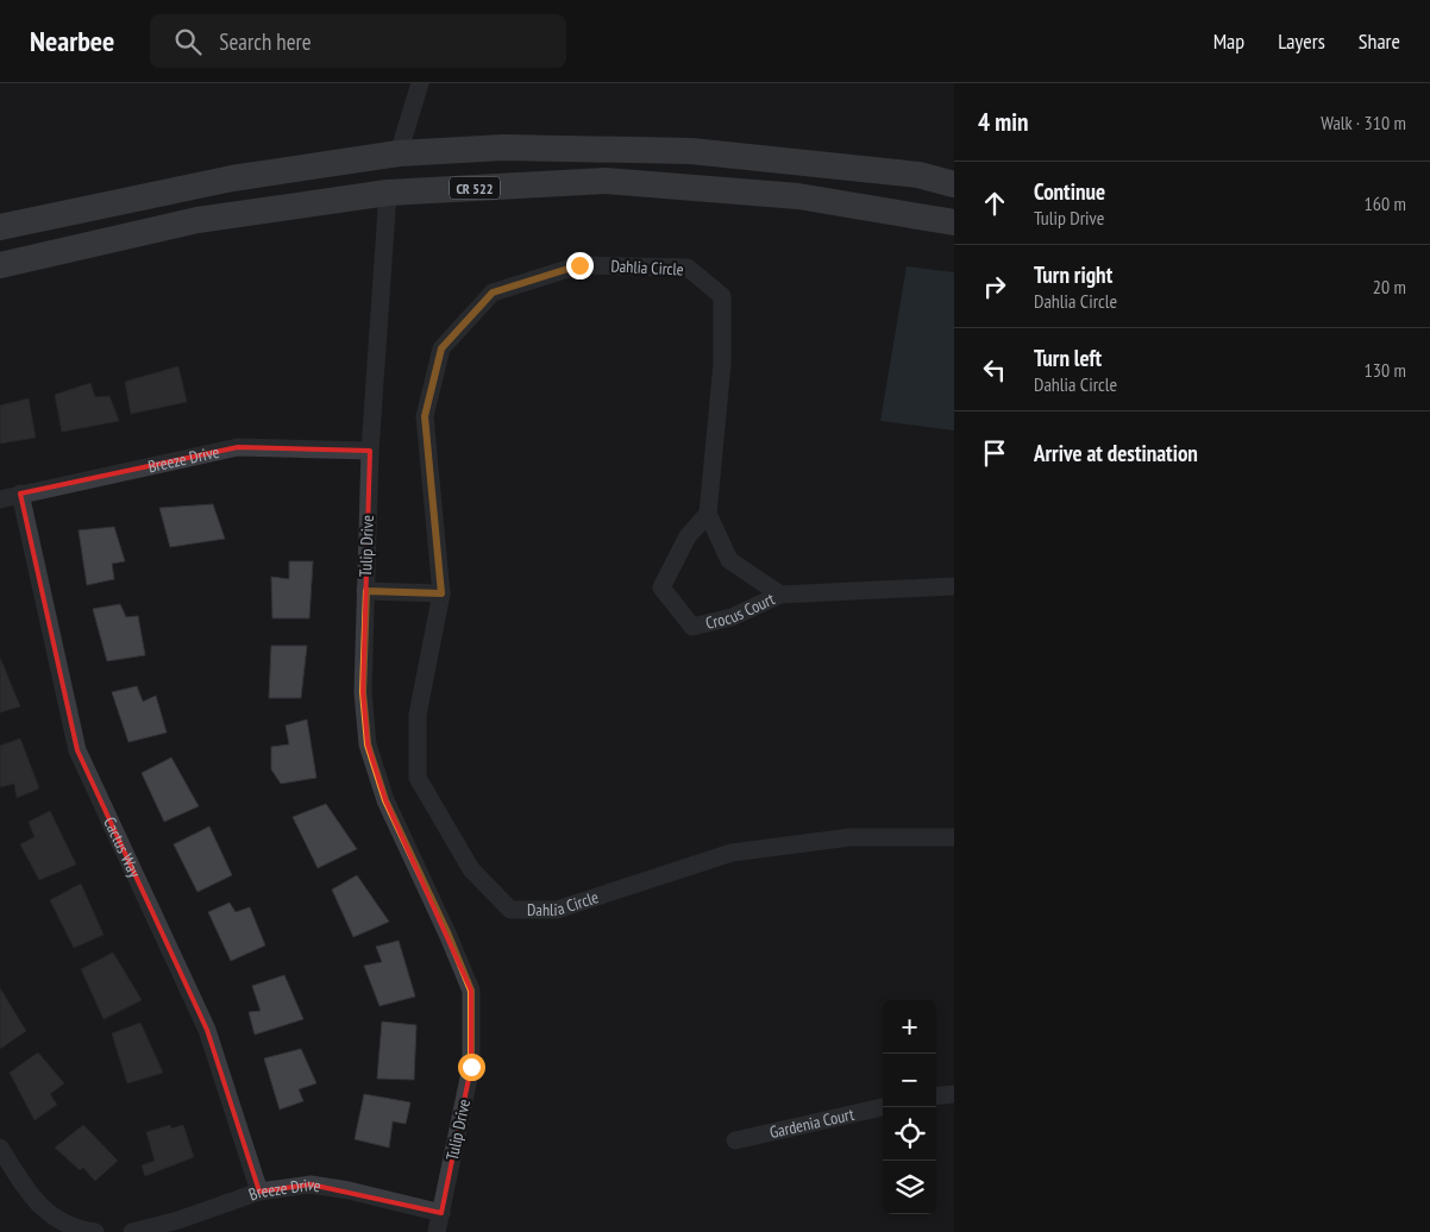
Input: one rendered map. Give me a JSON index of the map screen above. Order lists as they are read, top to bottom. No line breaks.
{"streets":{"main road":["CR 522"],"street":["Dahlia Circle","Breeze Drive","Tulip Drive","Crocus Court","Cactus Way","Gardenia Court"]},"crossings":[["CR 522","Tulip Drive"],["Dahlia Circle","Crocus Court"],["Breeze Drive","Tulip Drive"],["Breeze Drive","Cactus Way"]],"page":{"header":"Nearbee","search":"Search here","nav":["Map","Layers","Share"],"heading":["4 min","Walk · 310 m"],"list":[["Continue","Tulip Drive","160 m"],["Turn right","Dahlia Circle","20 m"],["Turn left","Dahlia Circle","130 m"],"Arrive at destination"],"map_buttons":["+","−"]}}
